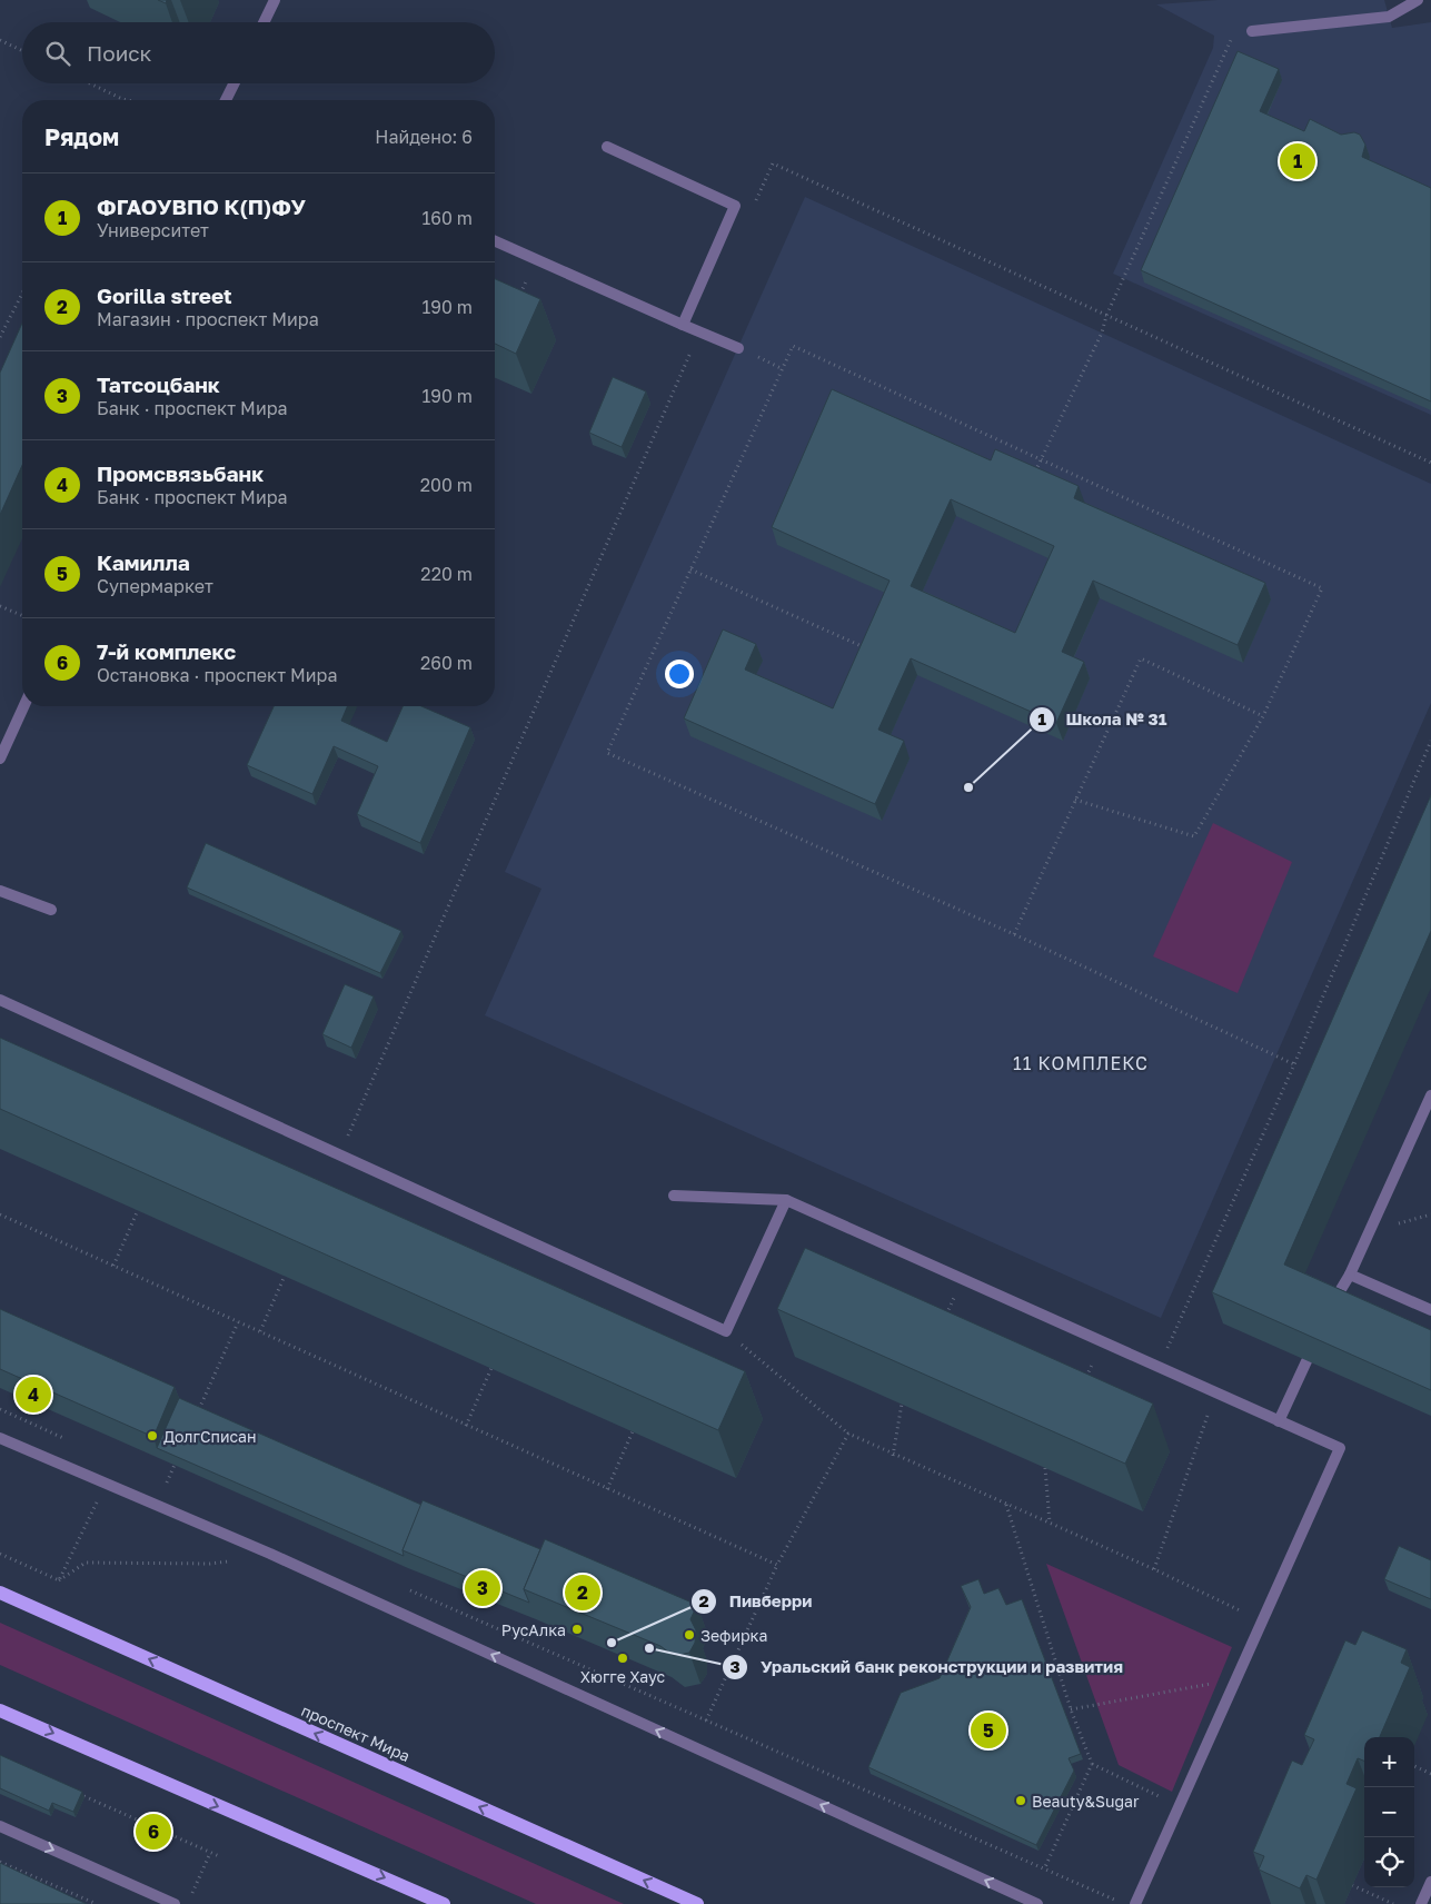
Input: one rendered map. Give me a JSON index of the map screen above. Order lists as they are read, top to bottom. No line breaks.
{"streets":{"main road":["проспект Мира"]},"districts":["11 КОМПЛЕКС"],"places":["Школа № 31","ДолгСписан","РусАлка","Зефирка","Пивберри","Уральский банк реконструкции и развития","Хюгге Хаус","Beauty&Sugar"],"page":{"search":"Поиск","heading":["Рядом","Найдено: 6"],"pins":["1","4","3","2","5","6"],"list":[{"mark":"1","name":"ФГАОУВПО К(П)ФУ","note":"Университет","value":"160 m"},{"mark":"2","name":"Gorilla street","note":"Магазин · проспект Мира","value":"190 m"},{"mark":"3","name":"Татсоцбанк","note":"Банк · проспект Мира","value":"190 m"},{"mark":"4","name":"Промсвязьбанк","note":"Банк · проспект Мира","value":"200 m"},{"mark":"5","name":"Камилла","note":"Супермаркет","value":"220 m"},{"mark":"6","name":"7-й комплекс","note":"Остановка · проспект Мира","value":"260 m"}],"map_buttons":["+","−"]}}
